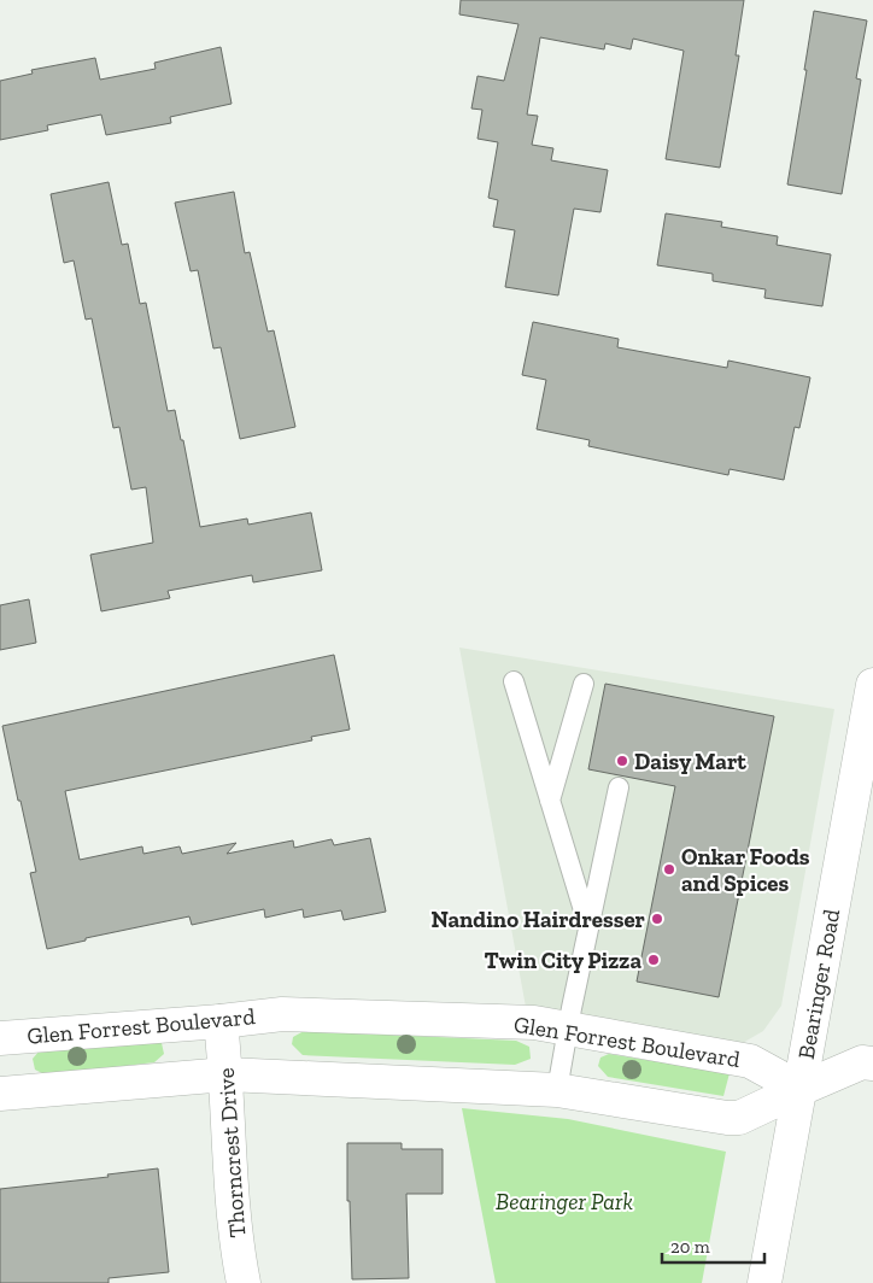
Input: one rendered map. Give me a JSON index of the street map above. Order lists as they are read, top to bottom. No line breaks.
{"streets":{"street":["Bearinger Road","Glen Forrest Boulevard","Thorncrest Drive"]},"crossings":[["Bearinger Road","Glen Forrest Boulevard"],["Glen Forrest Boulevard","Thorncrest Drive"]],"parks":["Bearinger Park"],"places":["Daisy Mart","Onkar Foods and Spices","Nandino Hairdresser","Twin City Pizza"],"scale_bar":"20 m"}
